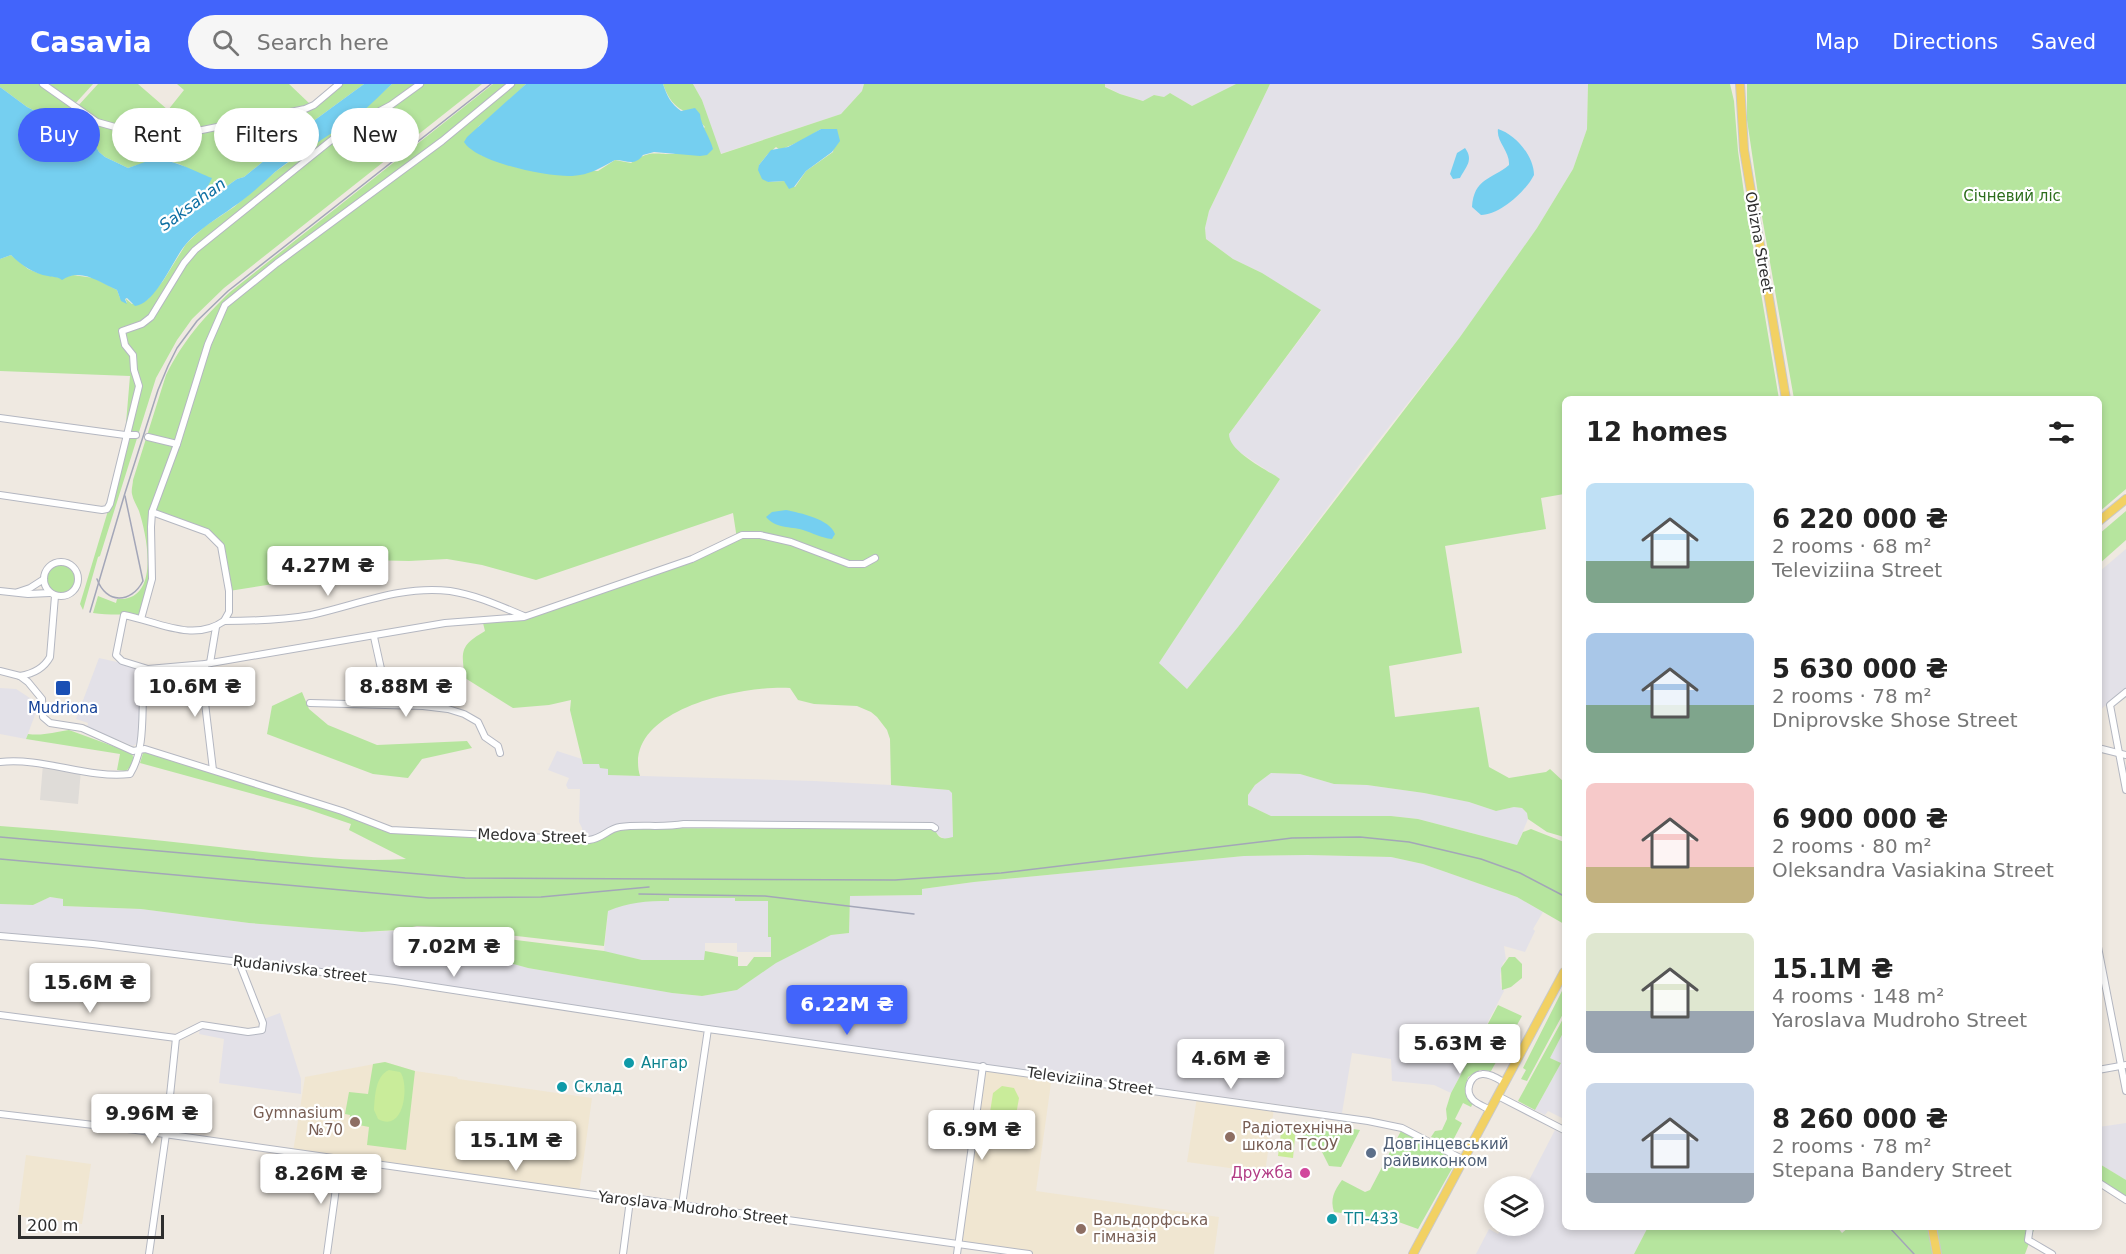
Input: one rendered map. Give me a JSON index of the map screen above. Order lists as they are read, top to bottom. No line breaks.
{"streets":{"main road":["Obizna Street"],"street":["Medova Street","Rudanivska street","Televiziina Street","Yaroslava Mudroho Street"]},"crossings":[["Rudanivska street","Televiziina Street"]],"water":["Saksahan"],"parks":["Січневий ліс"],"places":{"transit":["Mudriona"],"other":["Ангар","Склад","Gymnasium №70","Радіотехнічна школа ТСОУ","Довгінцевський райвиконком","Дружба","ТП-433","Вальдорфська гімназія"]},"scale_bar":"200 m","page":{"header":"Casavia","search":"Search here","nav":["Map","Directions","Saved"],"chip":["Buy","Rent","Filters","New"],"heading":"12 homes","list":[{"name":"6 220 000 ₴","note":"2 rooms · 68 m² · Televiziina Street"},{"name":"5 630 000 ₴","note":"2 rooms · 78 m² · Dniprovske Shose Street"},{"name":"6 900 000 ₴","note":"2 rooms · 80 m² · Oleksandra Vasiakina Street"},{"name":"15.1M ₴","note":"4 rooms · 148 m² · Yaroslava Mudroho Street"},{"name":"8 260 000 ₴","note":"2 rooms · 78 m² · Stepana Bandery Street"}],"price":["4.27M ₴","10.6M ₴","8.88M ₴","7.02M ₴","15.6M ₴","6.22M ₴","5.63M ₴","4.6M ₴","9.96M ₴","6.9M ₴","15.1M ₴","8.26M ₴"],"scale":"200 m"}}
